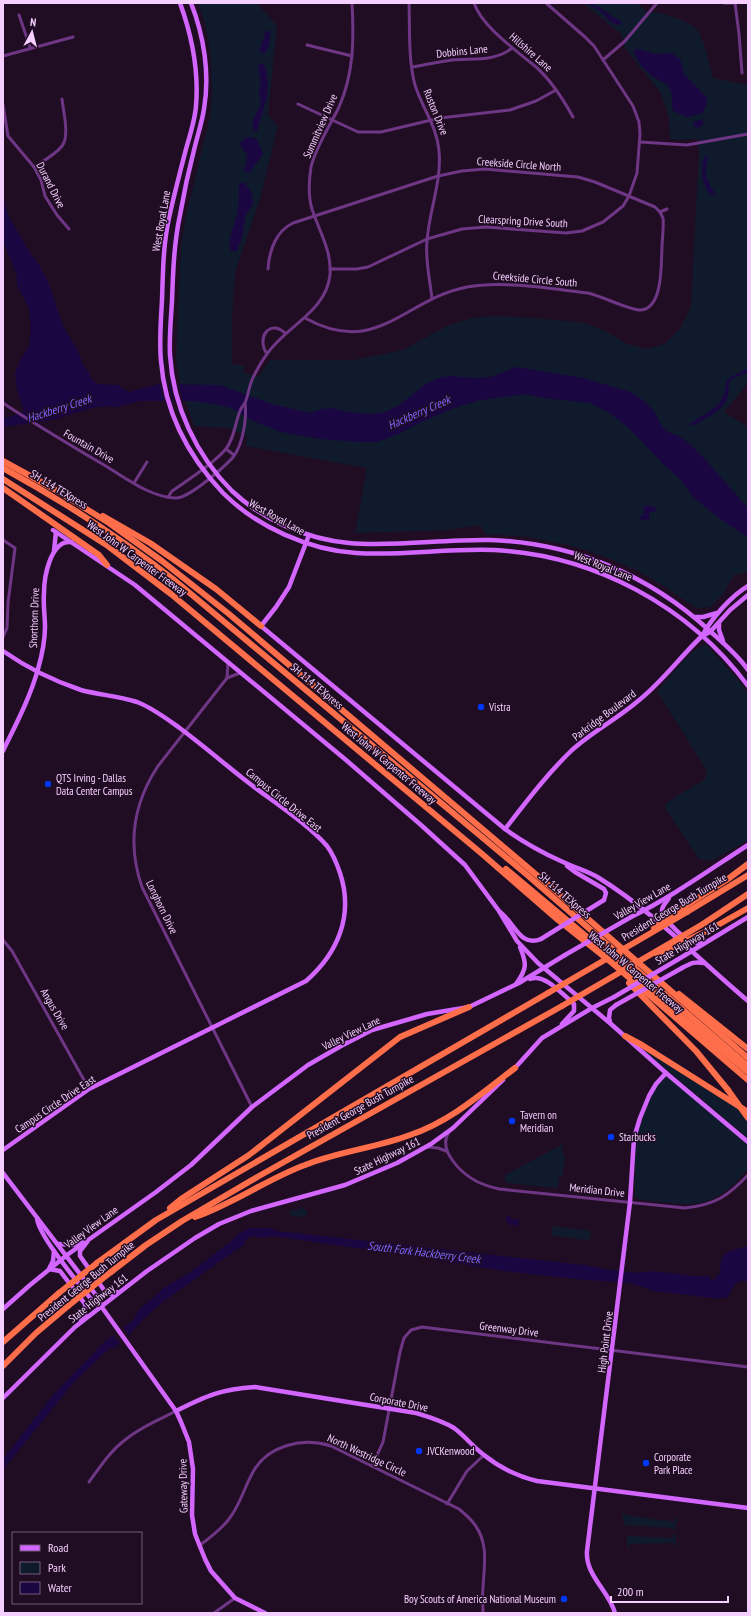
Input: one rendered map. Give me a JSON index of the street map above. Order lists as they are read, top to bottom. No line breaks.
{"streets":{"highway":["SH 114 TEXpress","West John W Carpenter Freeway","President George Bush Turnpike"],"main road":["West Royal Lane","Shorthorn Drive","Parkridge Boulevard","Campus Circle Drive East","Valley View Lane","State Highway 161","High Point Drive","Corporate Drive","Gateway Drive"],"street":["Dobbins Lane","Hillshire Lane","Ruston Drive","Summitview Drive","Creekside Circle North","Durand Drive","Clearspring Drive South","Creekside Circle South","Fountain Drive","Longhorn Drive","Angus Drive","Meridian Drive","Greenway Drive","North Westridge Circle"]},"crossings":[["Dobbins Lane","Hillshire Lane"],["Dobbins Lane","Ruston Drive"],["Ruston Drive","Creekside Circle North"],["Ruston Drive","Clearspring Drive South"],["Ruston Drive","Creekside Circle South"],["Summitview Drive","Creekside Circle North"],["Summitview Drive","West Royal Lane"],["Summitview Drive","Clearspring Drive South"],["Summitview Drive","Creekside Circle South"],["Summitview Drive","Fountain Drive"],["Creekside Circle North","Clearspring Drive South"],["West Royal Lane","Fountain Drive"],["West Royal Lane","Parkridge Boulevard"],["SH 114 TEXpress","West John W Carpenter Freeway"],["West John W Carpenter Freeway","Shorthorn Drive"],["West John W Carpenter Freeway","Parkridge Boulevard"],["West John W Carpenter Freeway","Valley View Lane"],["West John W Carpenter Freeway","State Highway 161"],["West John W Carpenter Freeway","High Point Drive"],["Shorthorn Drive","Campus Circle Drive East"],["Campus Circle Drive East","Longhorn Drive"],["Campus Circle Drive East","Angus Drive"],["Valley View Lane","Longhorn Drive"],["Valley View Lane","Gateway Drive"],["State Highway 161","Gateway Drive"],["Meridian Drive","High Point Drive"],["Greenway Drive","High Point Drive"],["Greenway Drive","Corporate Drive"],["Greenway Drive","North Westridge Circle"],["High Point Drive","Corporate Drive"],["Corporate Drive","Gateway Drive"],["North Westridge Circle","Gateway Drive"]],"water":["Hackberry Creek","South Fork Hackberry Creek"],"places":["Vistra","QTS Irving - Dallas Data Center Campus","Tavern on Meridian","Starbucks","JVCKenwood","Corporate Park Place","Boy Scouts of America National Museum"],"legend":["Road","Park","Water"],"scale_bar":"200 m","north":"top"}
